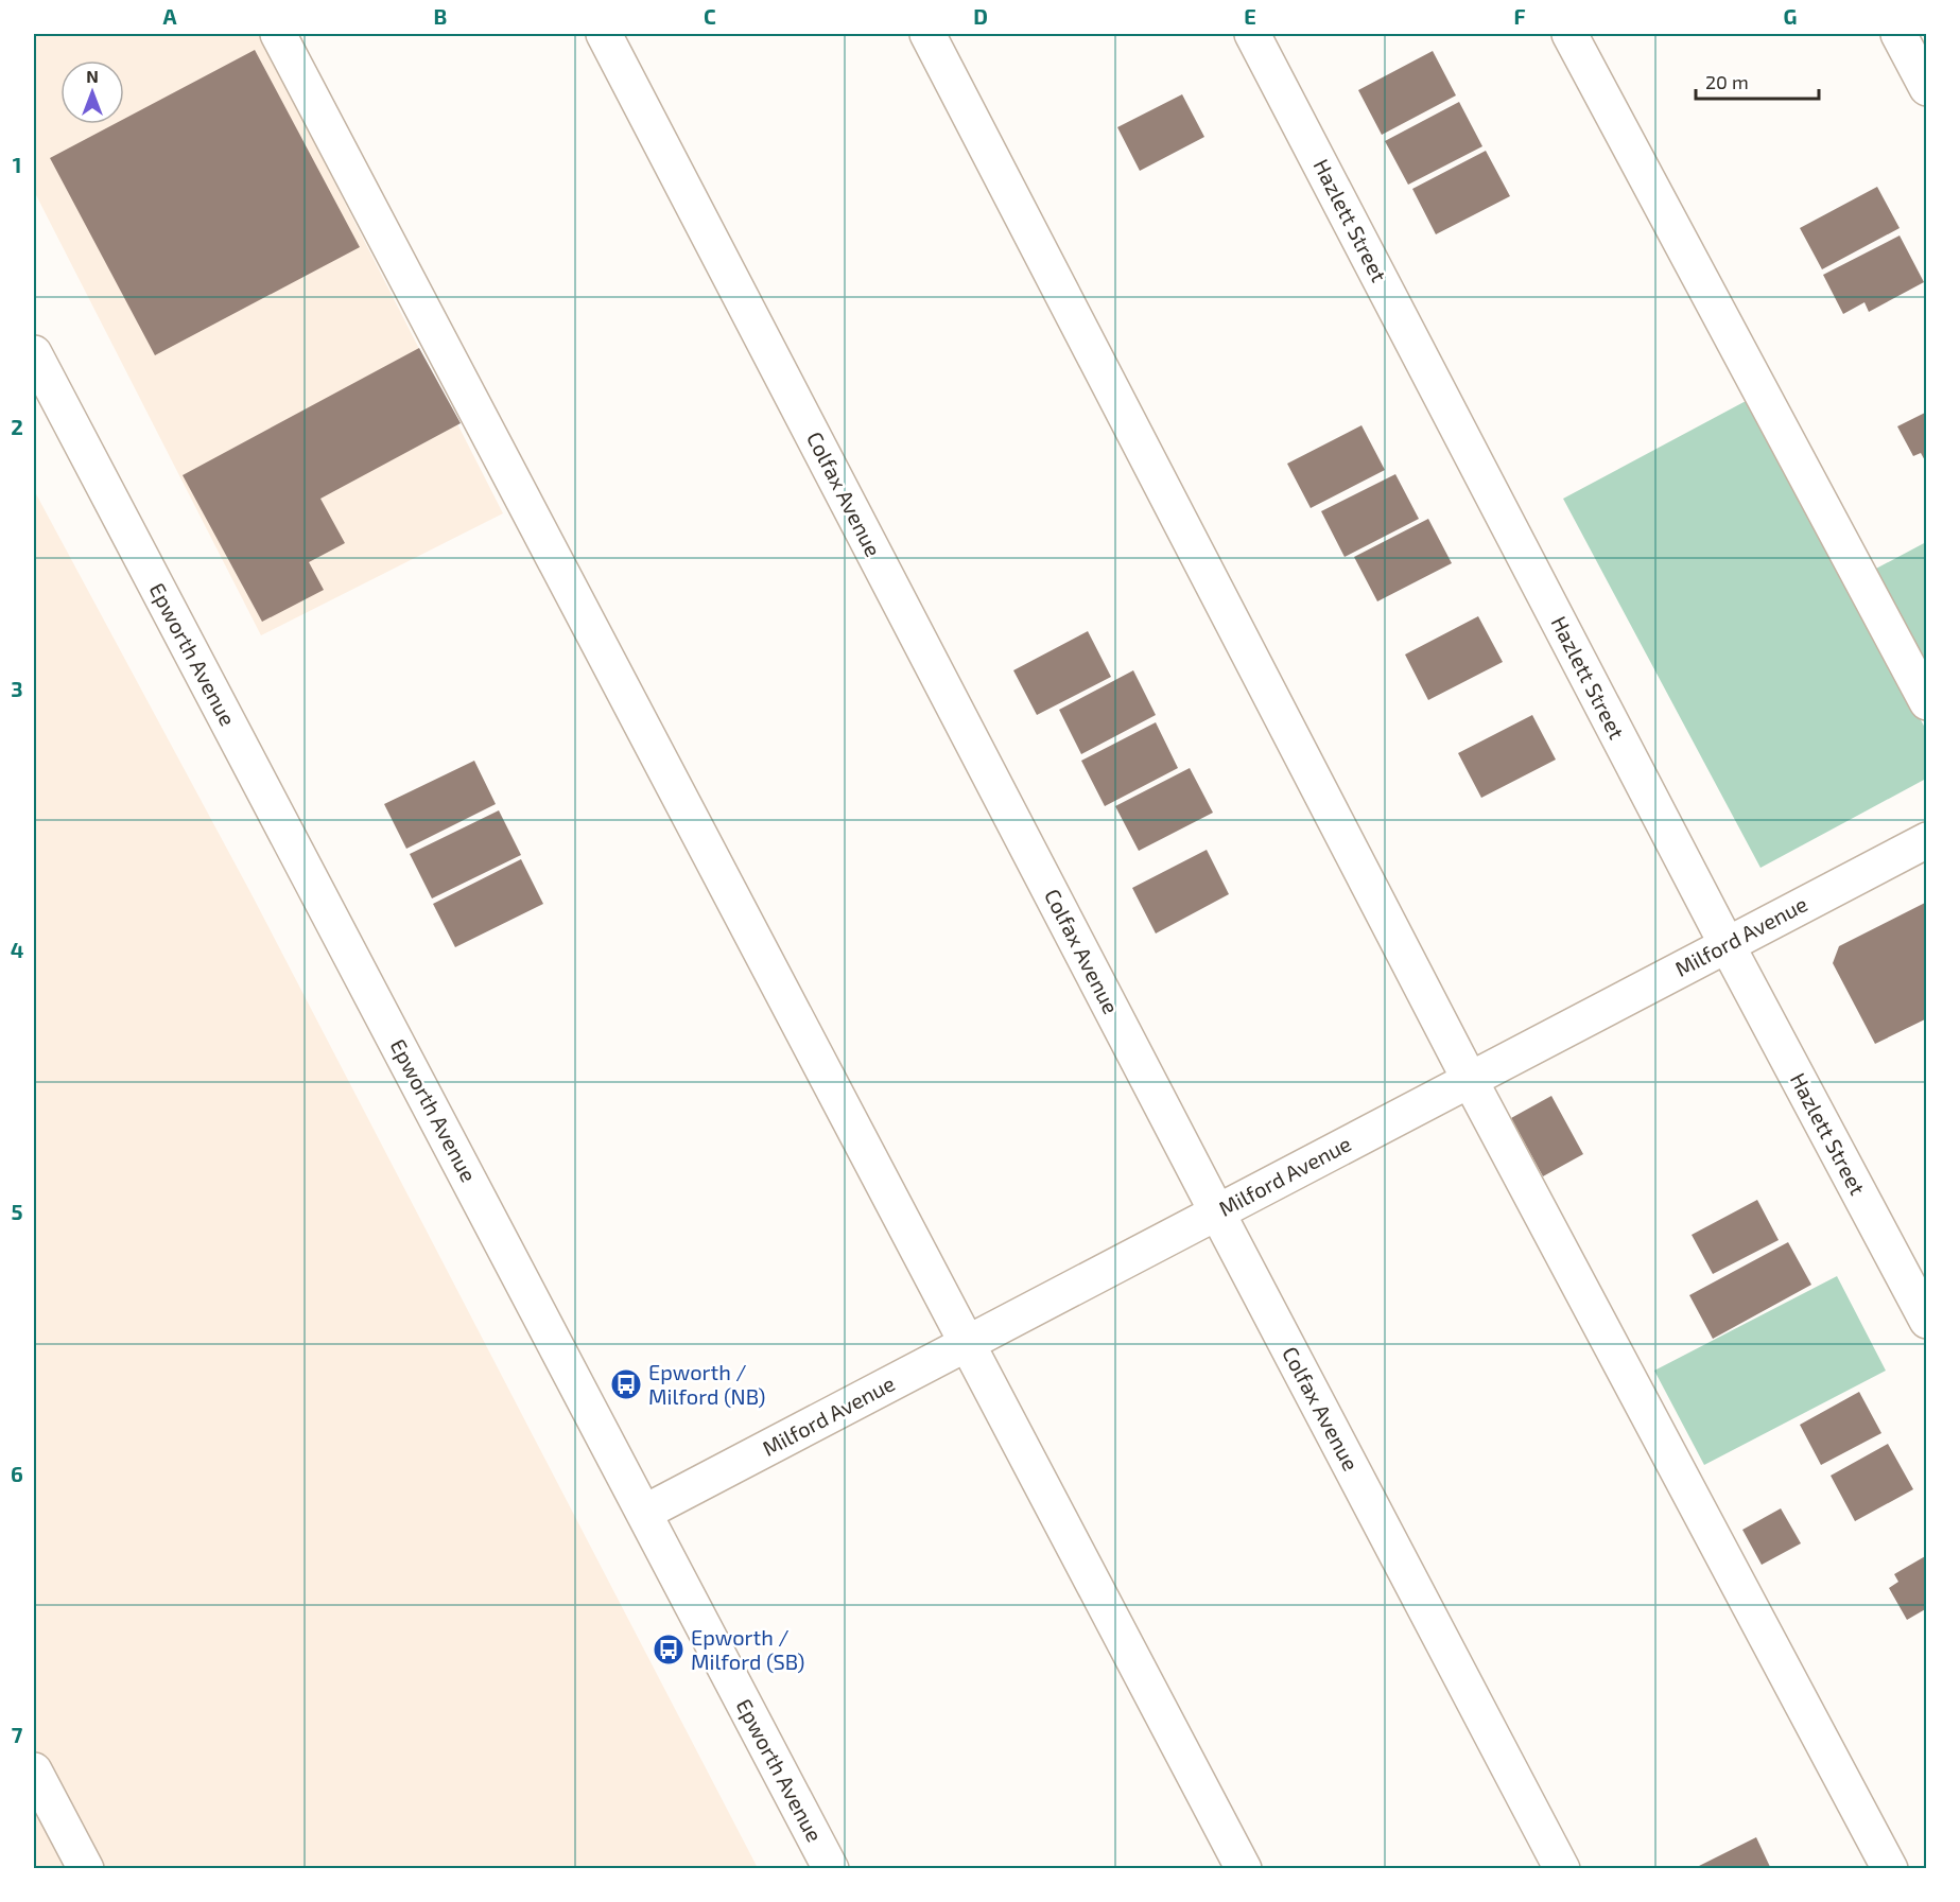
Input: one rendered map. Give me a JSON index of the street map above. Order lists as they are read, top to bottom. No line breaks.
{"streets":{"street":["Hazlett Street","Colfax Avenue","Epworth Avenue","Milford Avenue"]},"crossings":[["Hazlett Street","Milford Avenue"],["Colfax Avenue","Milford Avenue"],["Epworth Avenue","Milford Avenue"]],"places":{"bus stop":["Epworth / Milford (NB)","Epworth / Milford (SB)"]},"scale_bar":"20 m","north":"top","grid":{"columns":["A","B","C","D","E","F","G"],"rows":["1","2","3","4","5","6","7"]}}
